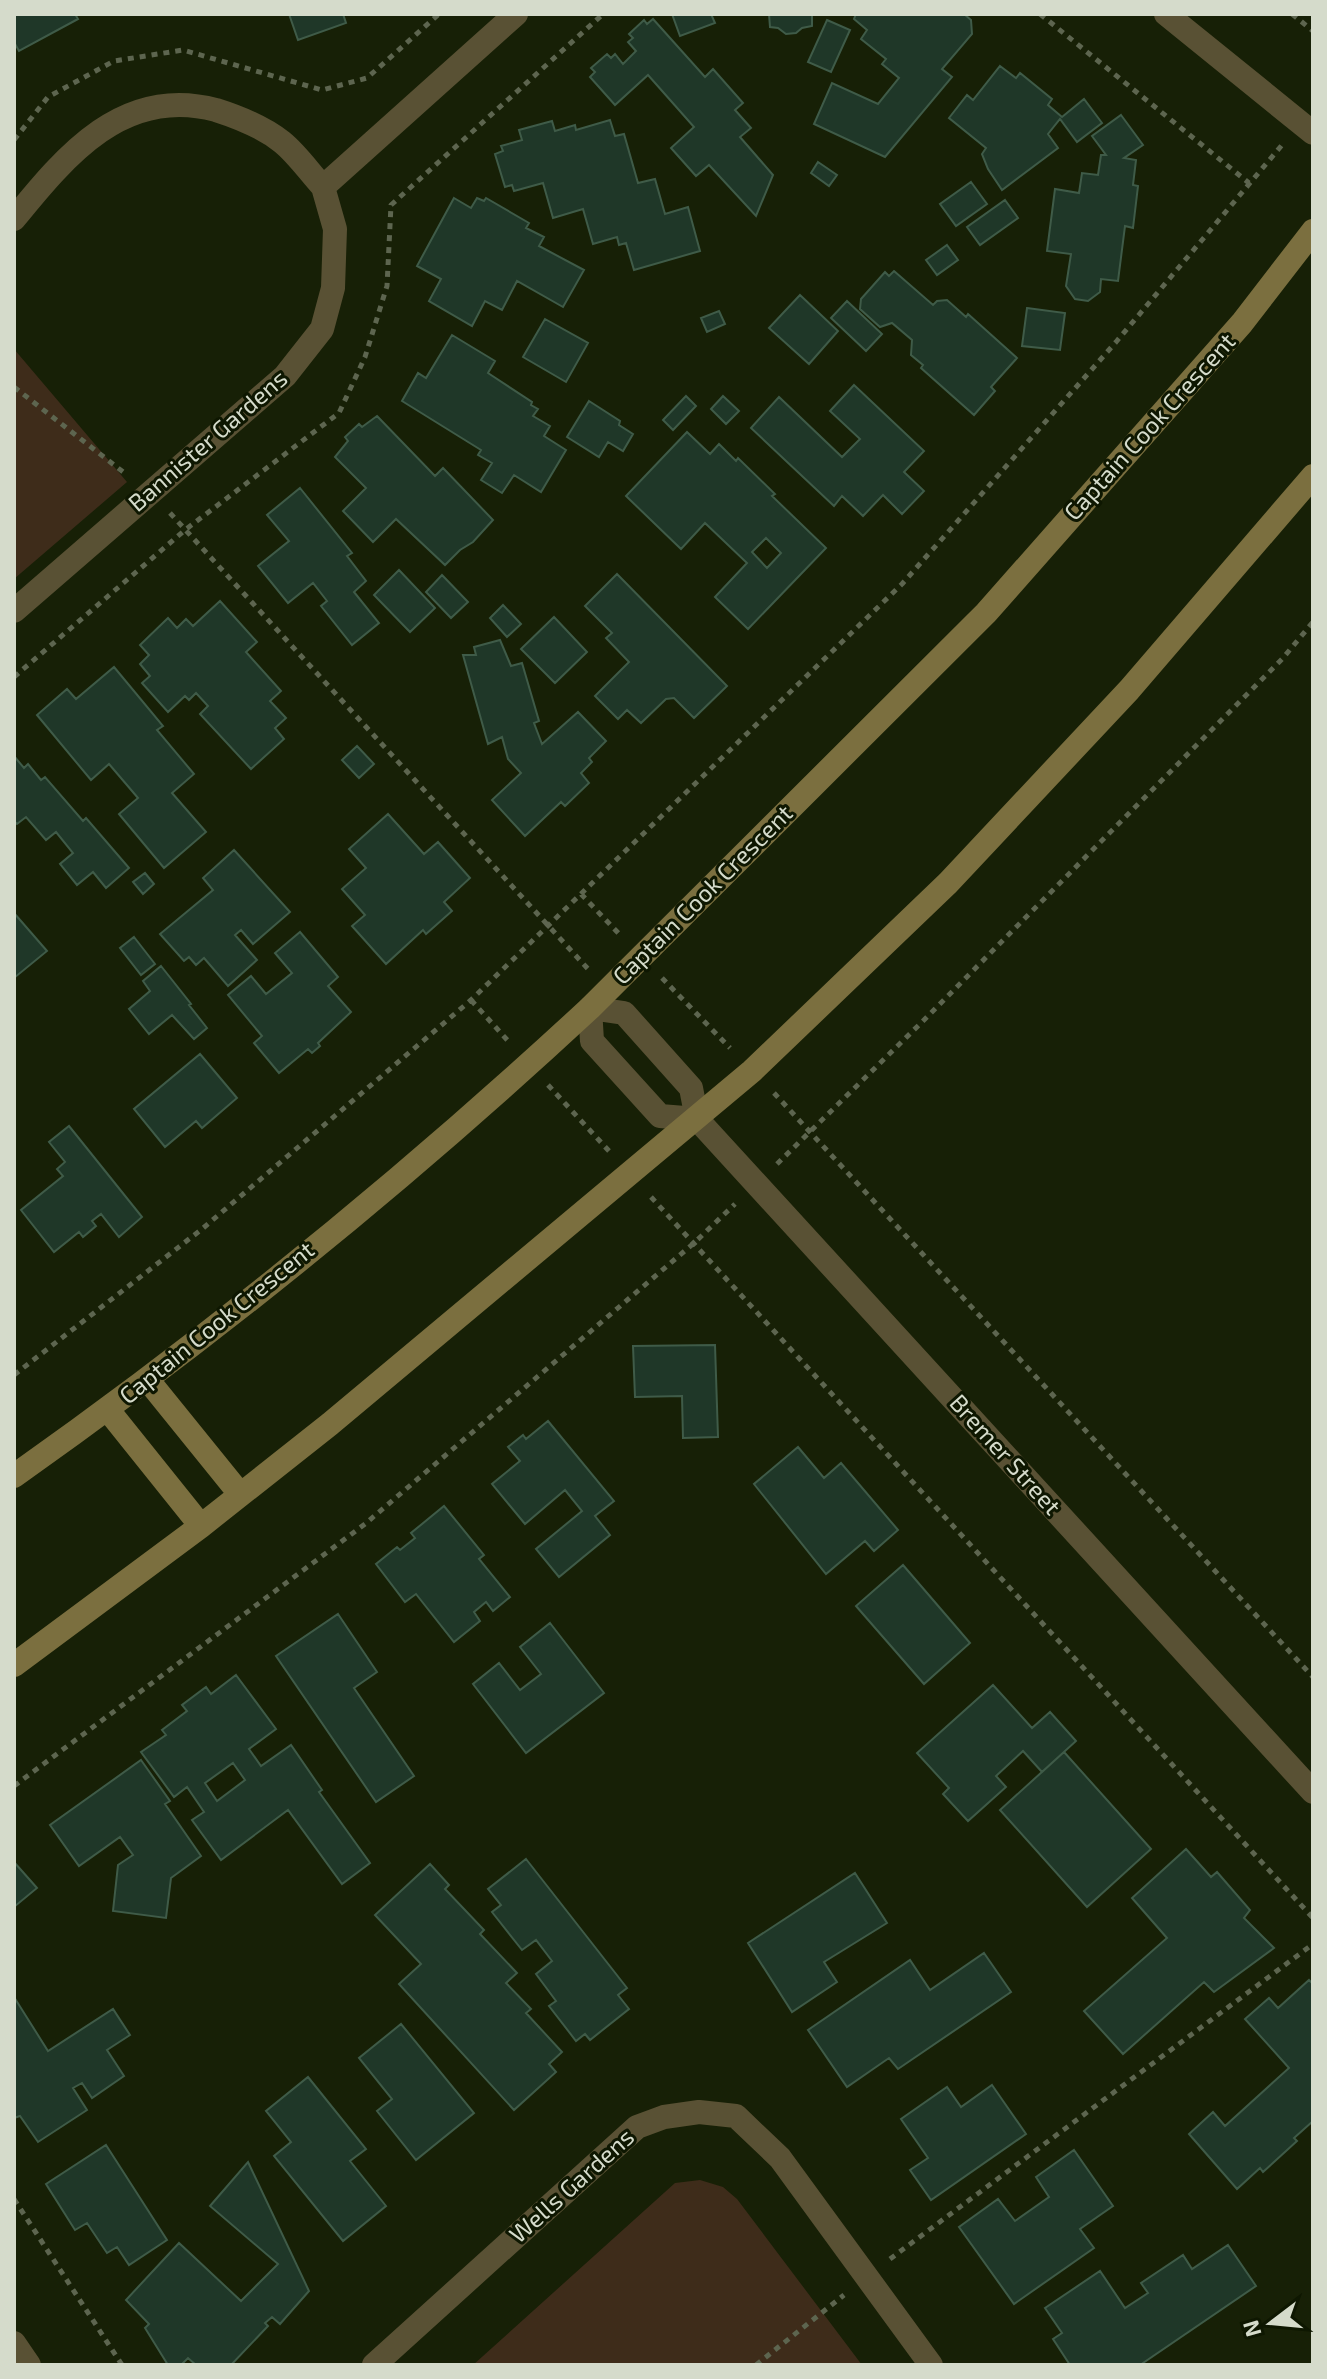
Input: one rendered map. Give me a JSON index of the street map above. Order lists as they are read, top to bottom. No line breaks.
{"streets":{"main road":["Captain Cook Crescent"],"street":["Bannister Gardens","Bremer Street","Wells Gardens"]},"crossings":[["Captain Cook Crescent","Bremer Street"]],"north":"left"}
